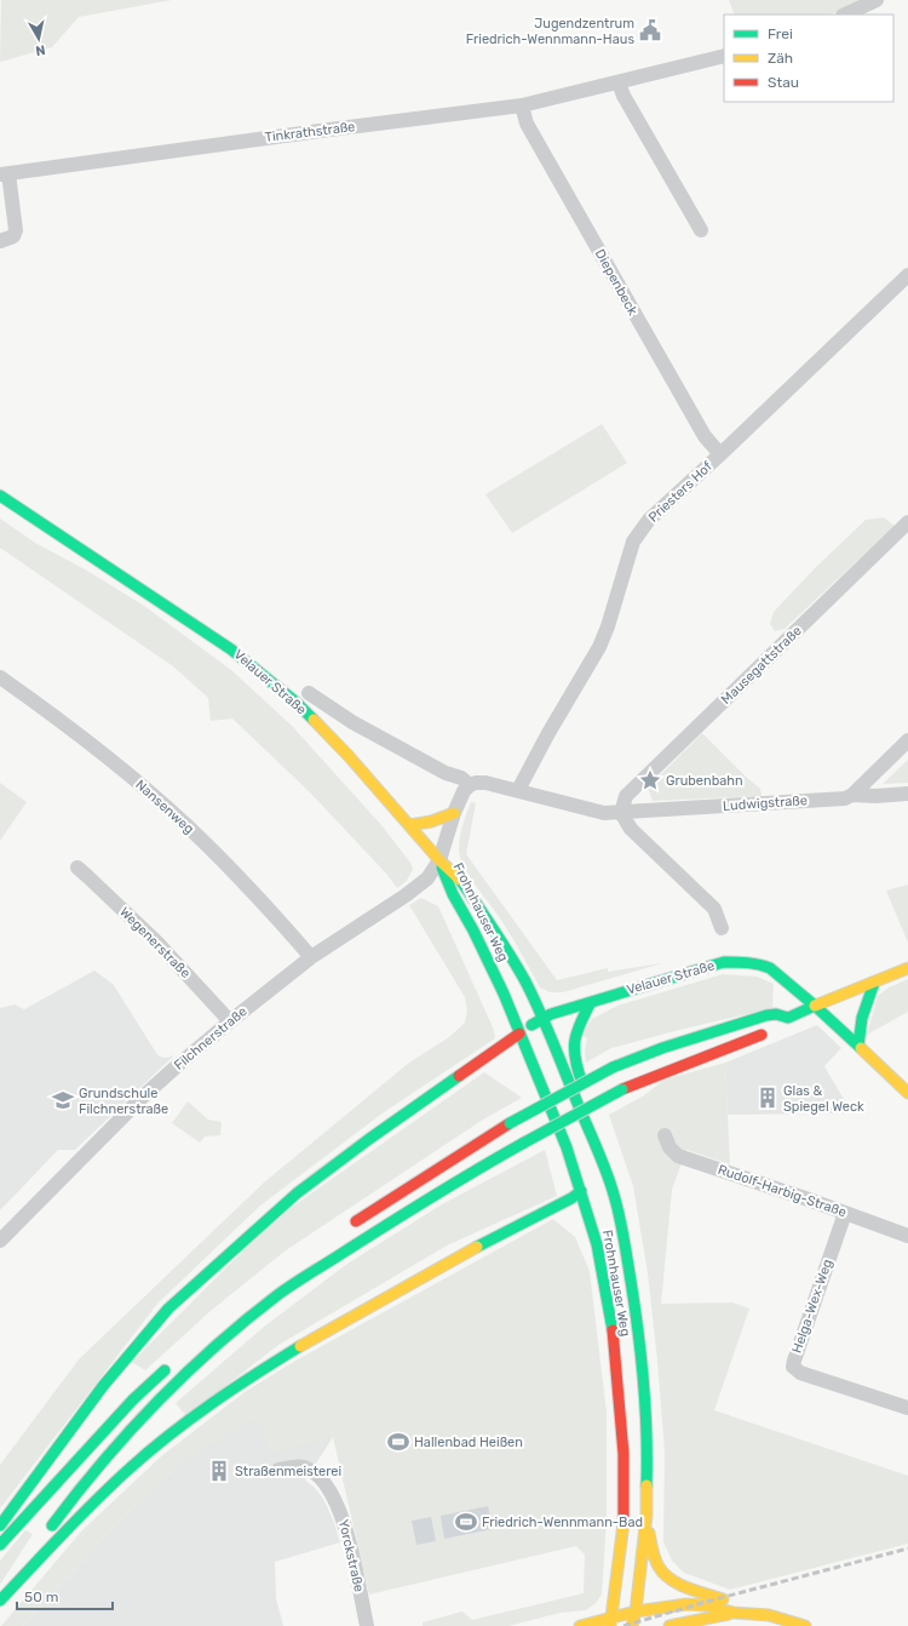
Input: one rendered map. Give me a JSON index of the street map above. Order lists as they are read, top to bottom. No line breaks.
{"streets":{"main road":["Velauer Straße","Frohnhauser Weg"],"street":["Tinkrathstraße","Diepenbeck","Priesters Hof","Mausegattstraße","Ludwigstraße","Nansenweg","Wegenerstraße","Filchnerstraße","Rudolf-Harbig-Straße","Helga-Wex-Weg","Yorckstraße"]},"crossings":[["Tinkrathstraße","Diepenbeck"],["Diepenbeck","Priesters Hof"],["Priesters Hof","Velauer Straße"],["Mausegattstraße","Velauer Straße"],["Mausegattstraße","Ludwigstraße"],["Velauer Straße","Ludwigstraße"],["Velauer Straße","Frohnhauser Weg"],["Velauer Straße","Filchnerstraße"],["Nansenweg","Filchnerstraße"],["Frohnhauser Weg","Filchnerstraße"],["Wegenerstraße","Filchnerstraße"],["Rudolf-Harbig-Straße","Helga-Wex-Weg"]],"places":{"public building":["Jugendzentrum Friedrich-Wennmann-Haus"],"place":["Grubenbahn"],"building":["Glas & Spiegel Weck","Straßenmeisterei"],"school or university":["Grundschule Filchnerstraße"],"sports":["Hallenbad Heißen","Friedrich-Wennmann-Bad"]},"legend":["Frei","Zäh","Stau"],"scale_bar":"50 m","north":"bottom"}
